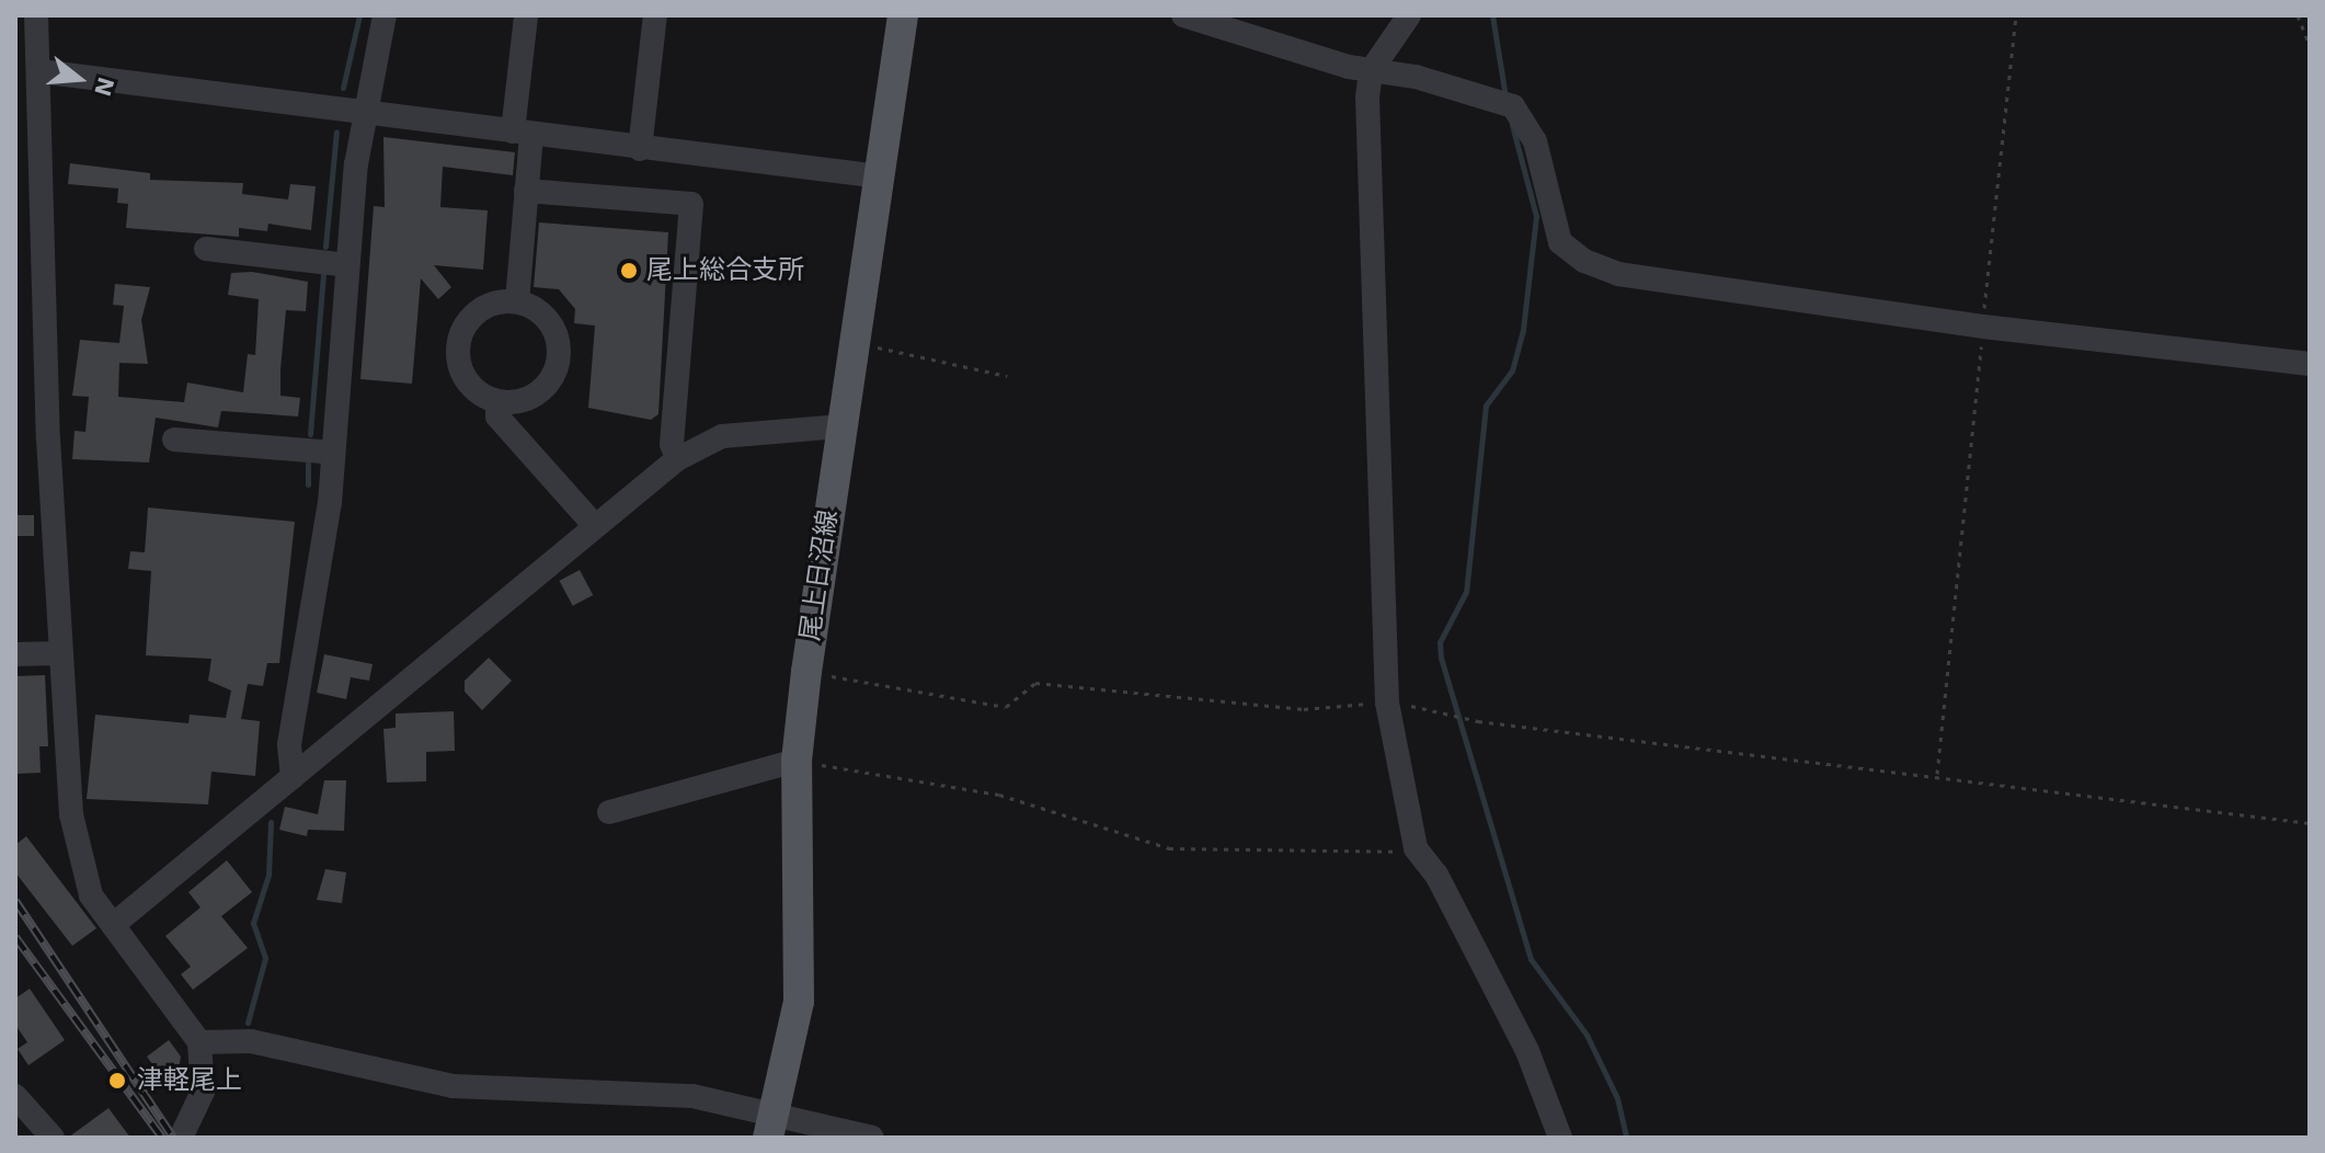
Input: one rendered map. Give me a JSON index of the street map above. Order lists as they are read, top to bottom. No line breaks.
{"streets":{"main road":["尾上日沼線"]},"places":["尾上総合支所","津軽尾上"],"north":"right"}
